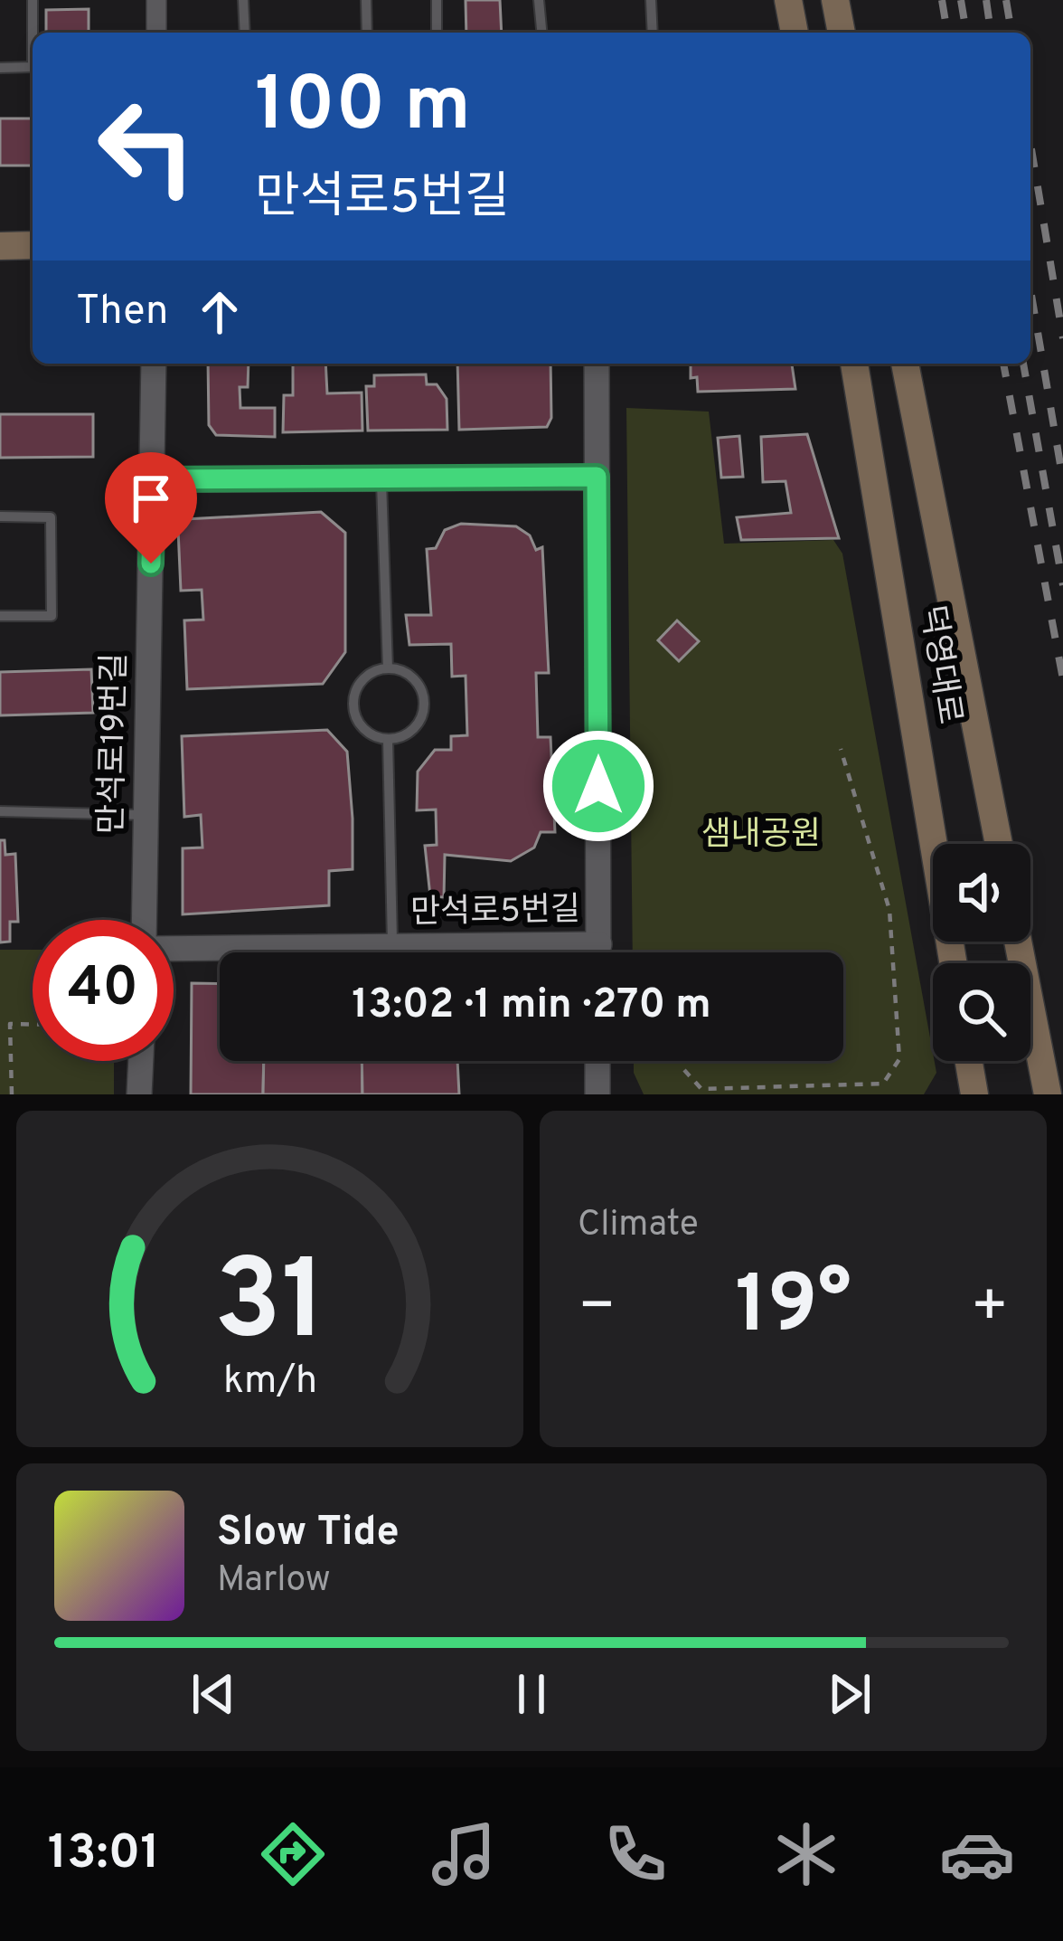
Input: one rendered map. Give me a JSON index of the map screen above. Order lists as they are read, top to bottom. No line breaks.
{"streets":{"main road":["덕영대로"],"street":["만석로19번길","만석로5번길"]},"crossings":[["만석로19번길","만석로5번길"]],"parks":["샘내공원"],"page":{"turn":["100 m","만석로5번길"],"then":"Then","limit":"40","trip":"13:02 · 1 min · 270 m","tile":"Climate","heat":["−","19°","+"],"song":["Slow Tide","Marlow"],"tabs":"13:01","gauge":["31","km/h"]}}
